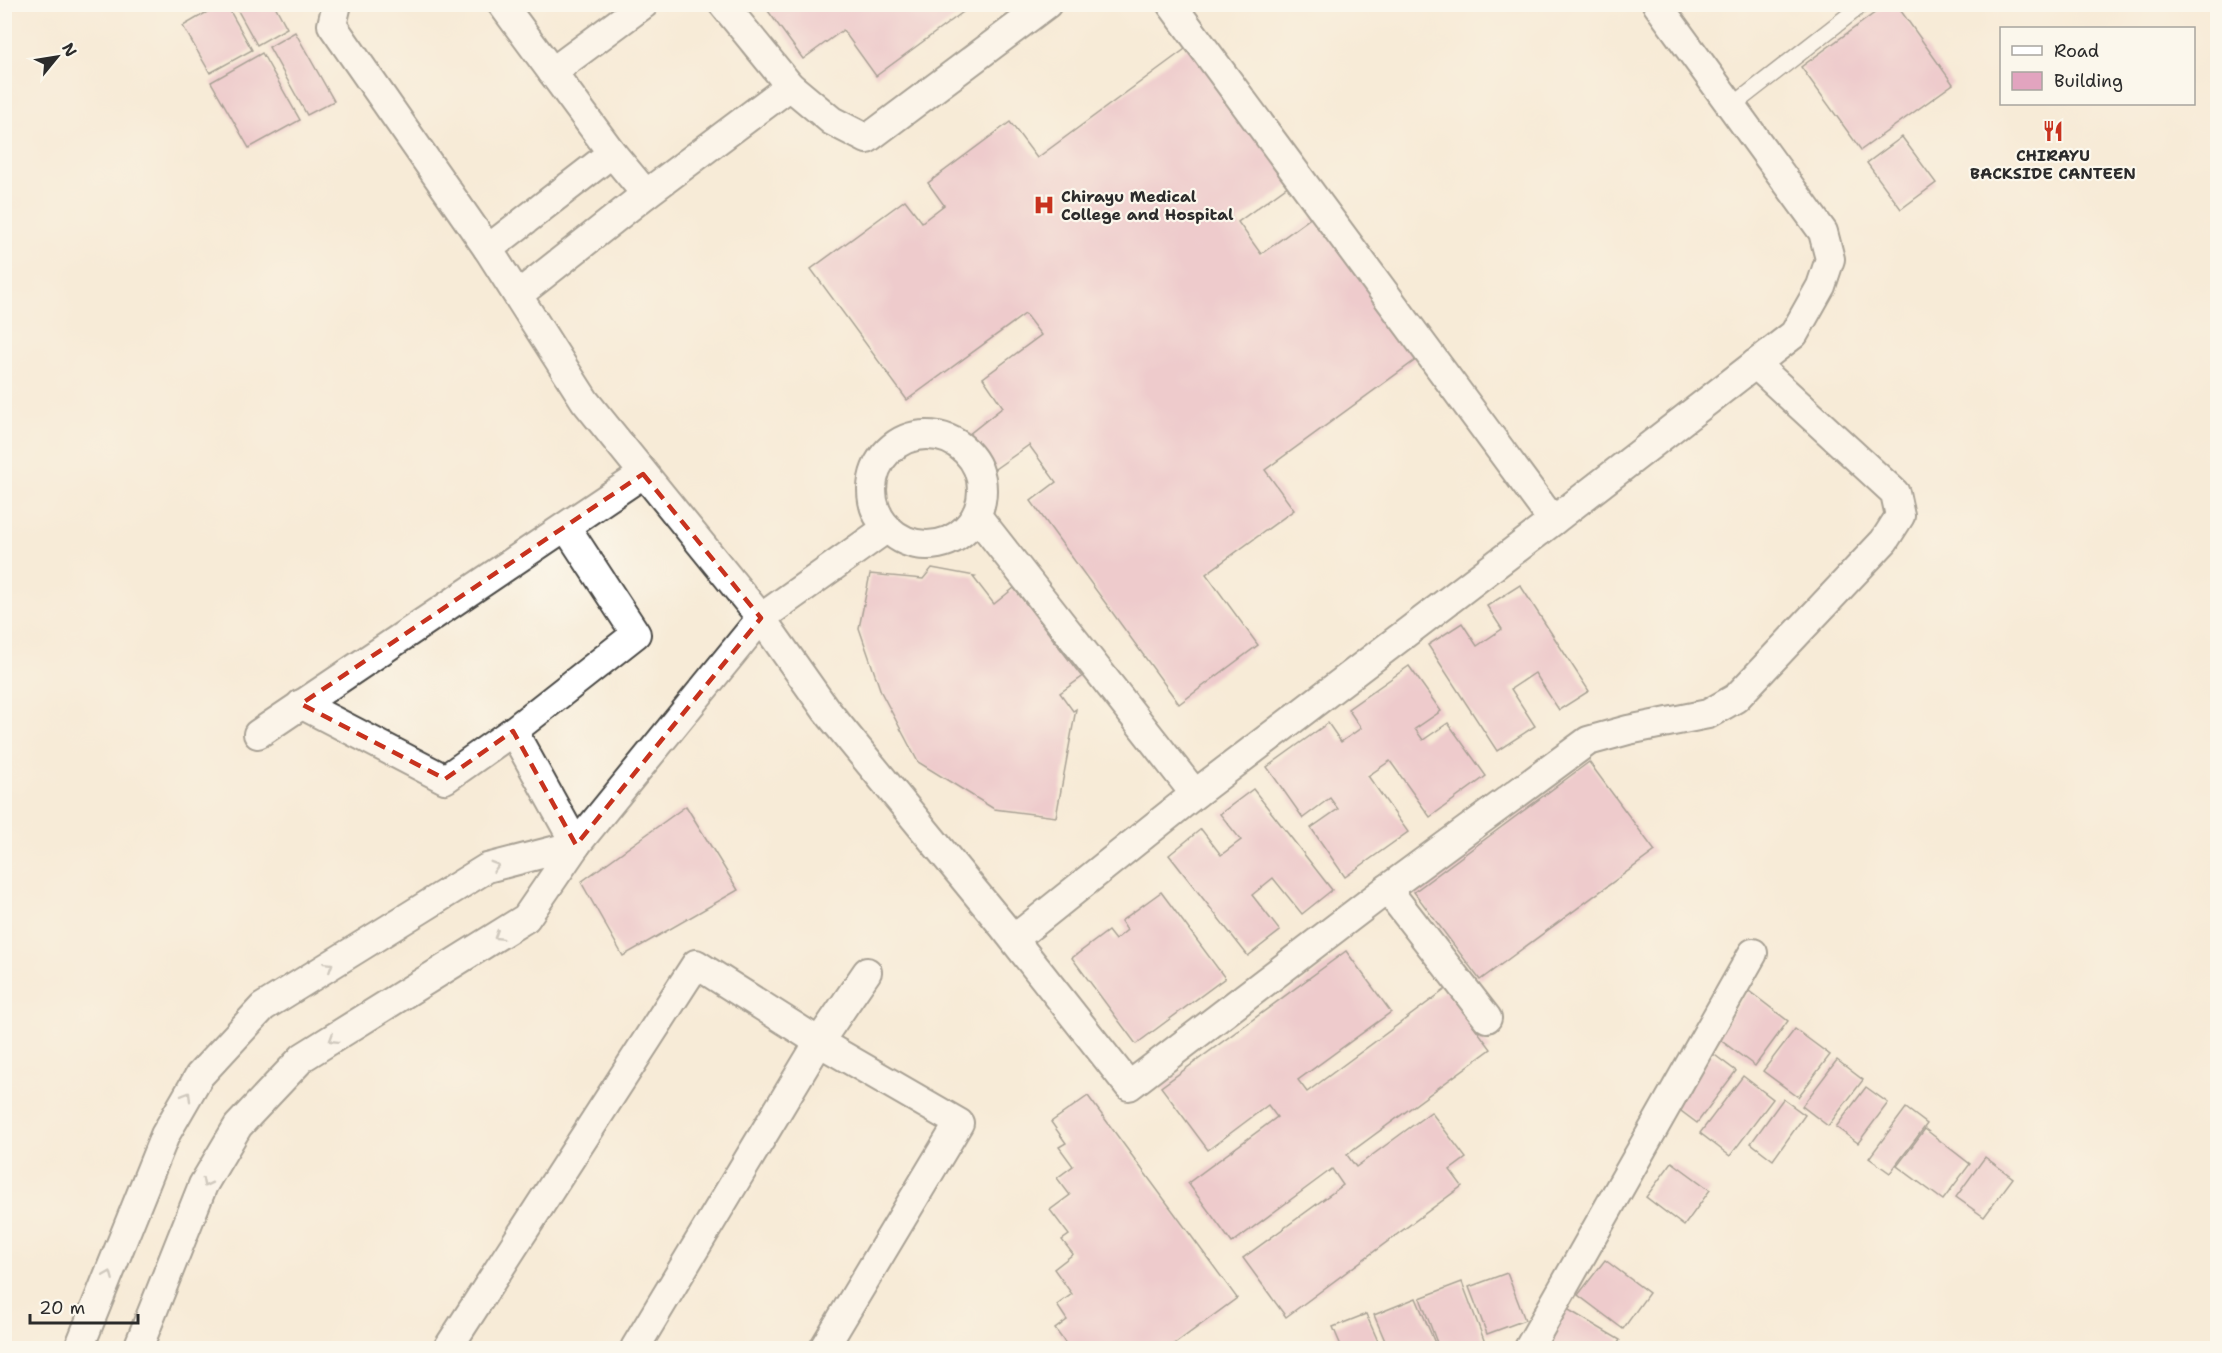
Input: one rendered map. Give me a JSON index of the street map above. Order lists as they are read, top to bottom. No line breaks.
{"places":{"restaurant":["CHIRAYU BACKSIDE CANTEEN"],"hospital":["Chirayu Medical College and Hospital"]},"legend":["Road","Building"],"scale_bar":"20 m","north":"top right"}
